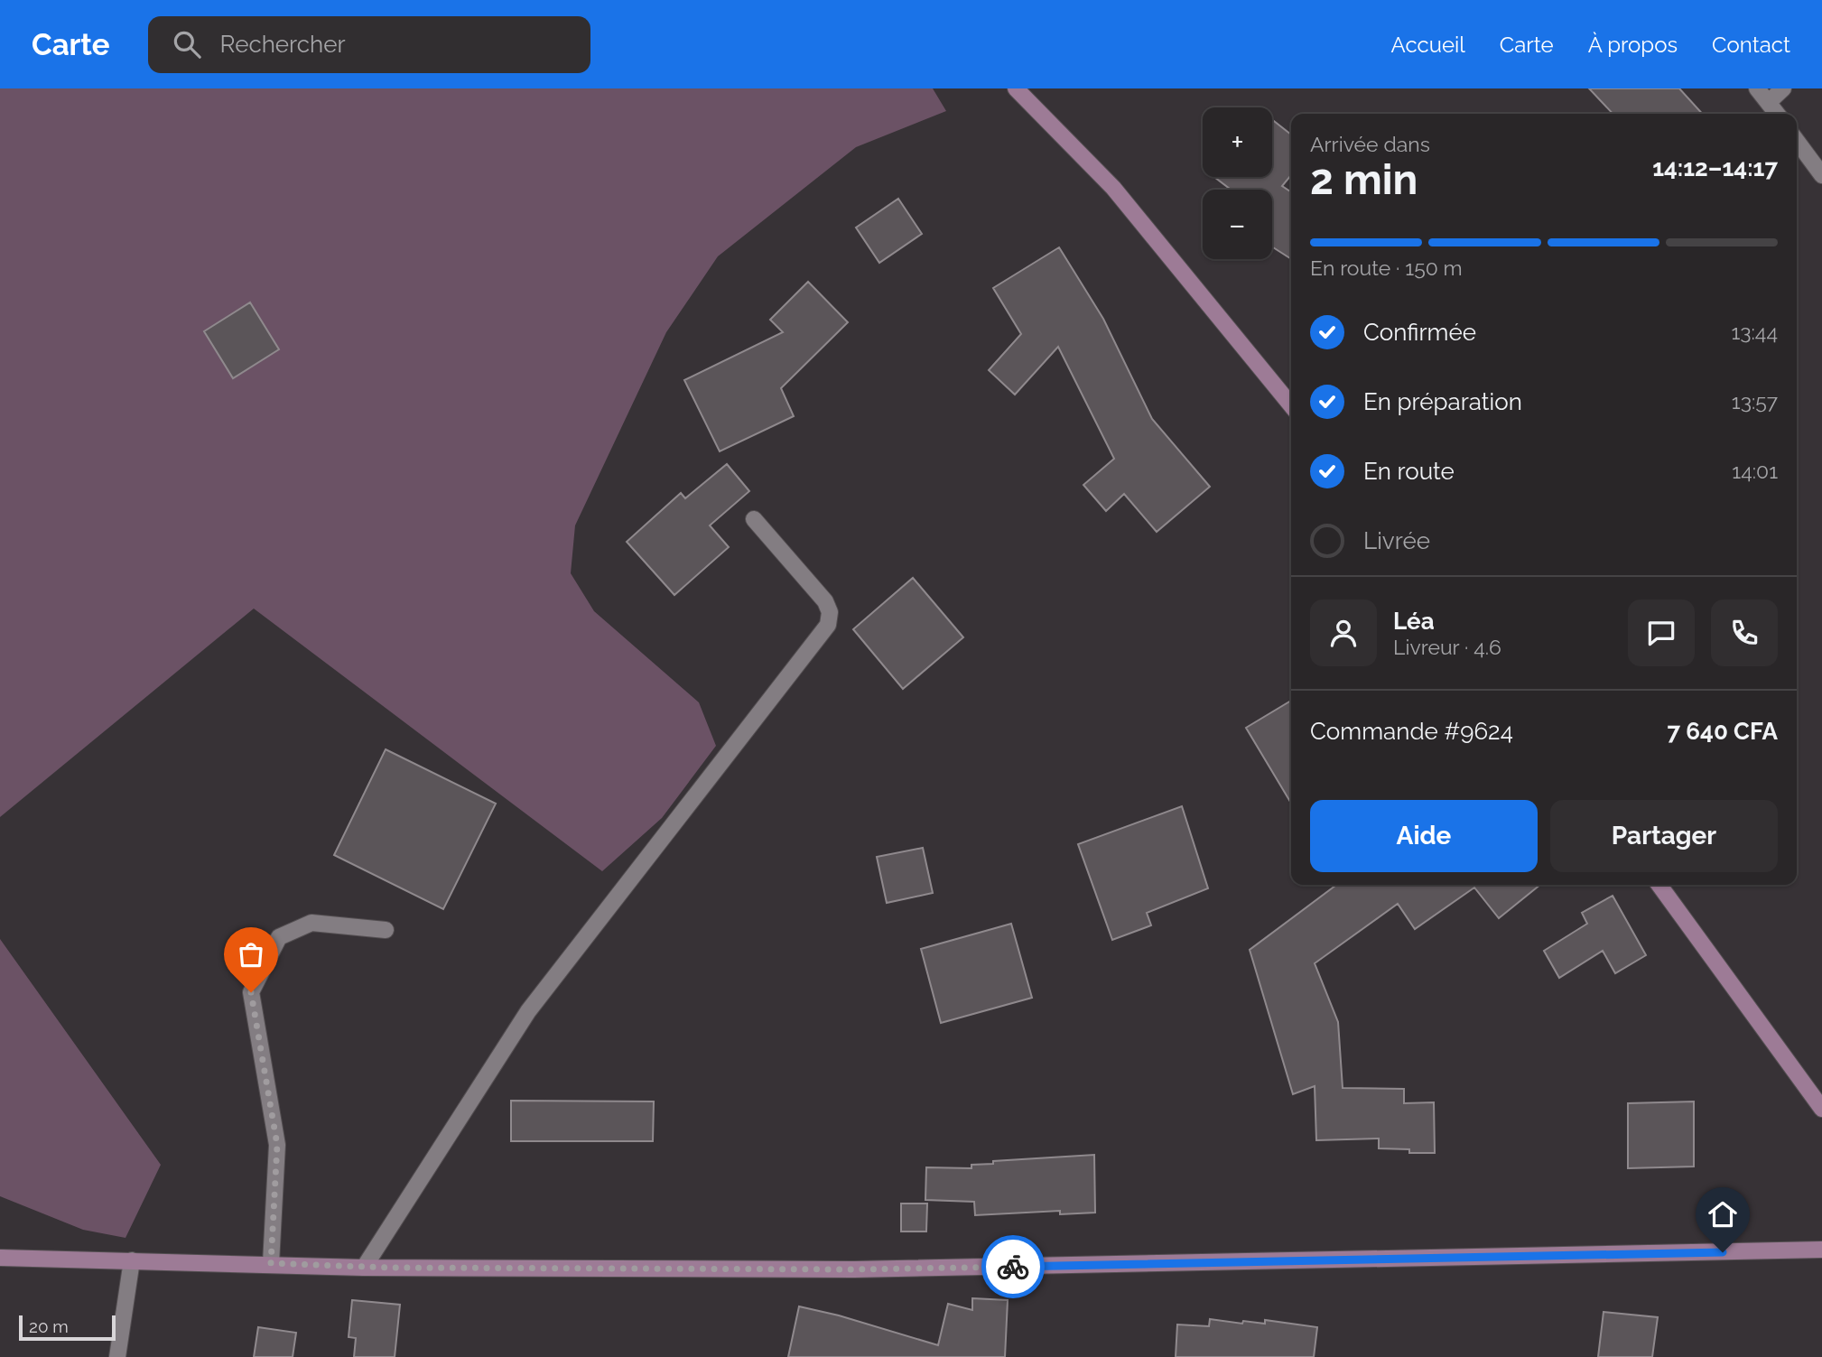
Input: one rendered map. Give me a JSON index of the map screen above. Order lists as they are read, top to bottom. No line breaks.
{"scale_bar":"20 m","page":{"header":"Carte","search":"Rechercher","nav":["Accueil","Carte","À propos","Contact"],"map_buttons":["+","−"],"heading":["2 min","Arrivée dans","14:12–14:17"],"panel":["Léa","Livreur · 4.6","Commande #9624","7 640 CFA"],"bar":"En route · 150 m","list":[["Confirmée","13:44"],["En préparation","13:57"],["En route","14:01"],"Livrée"],"buttons":["Aide","Partager"],"scale":"20 m"}}
